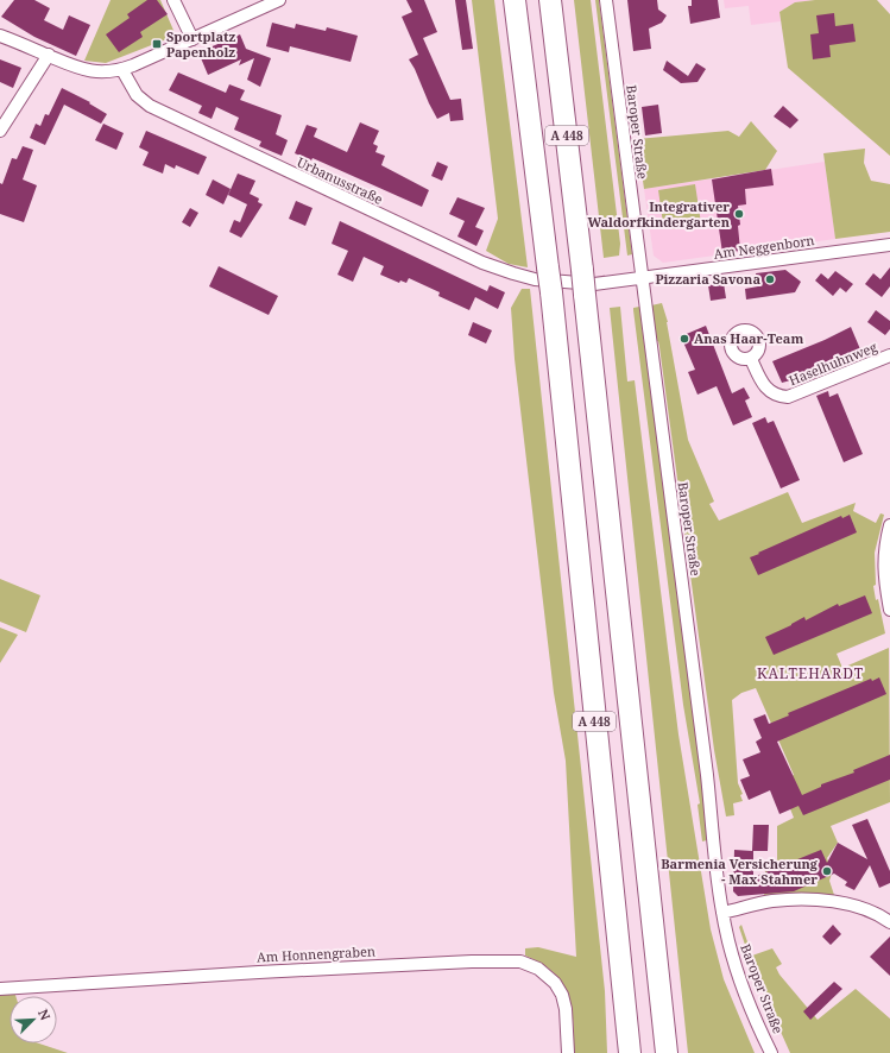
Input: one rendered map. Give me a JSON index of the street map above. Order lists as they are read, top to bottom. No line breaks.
{"streets":{"highway":["A 448"],"street":["Baroper Straße","Urbanusstraße","Am Neggenborn","Haselhuhnweg","Am Honnengraben"]},"crossings":[["Baroper Straße","Urbanusstraße"],["Baroper Straße","Am Neggenborn"],["Urbanusstraße","Am Neggenborn"]],"districts":["KALTEHARDT"],"places":{"transit":["Sportplatz Papenholz"],"other":["Integrativer Waldorfkindergarten","Pizzaria Savona","Anas Haar-Team","Barmenia Versicherung - Max Stahmer"]},"north":"top right"}
